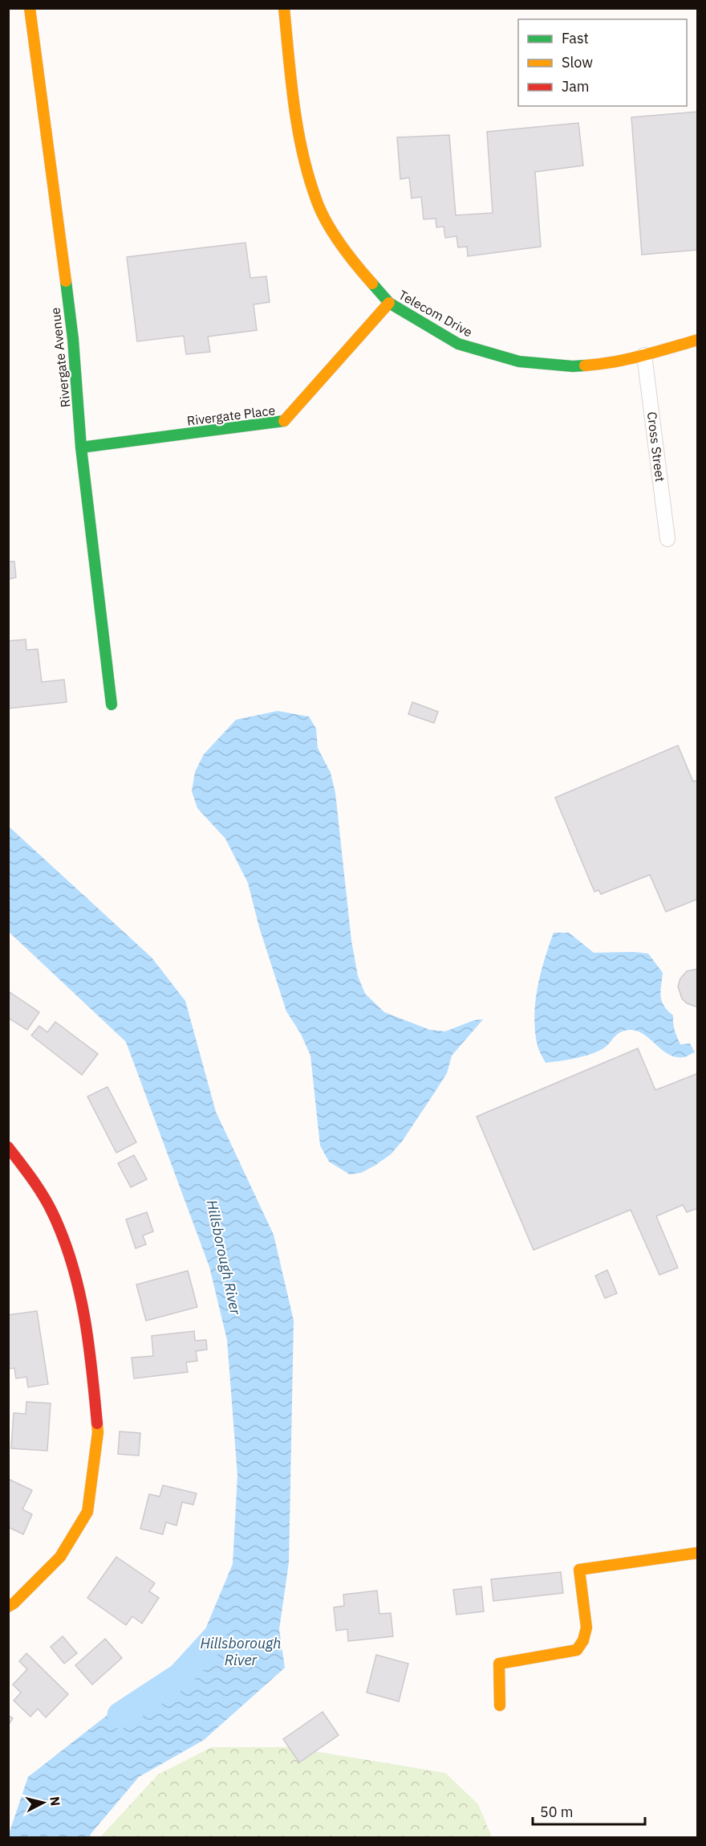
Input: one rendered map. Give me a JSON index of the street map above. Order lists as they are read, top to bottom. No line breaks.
{"streets":{"street":["Telecom Drive","Rivergate Avenue","Rivergate Place","Cross Street"]},"crossings":[["Telecom Drive","Rivergate Place"],["Telecom Drive","Cross Street"],["Rivergate Avenue","Rivergate Place"]],"water":["Hillsborough River"],"legend":["Fast","Slow","Jam"],"scale_bar":"50 m","north":"right"}
